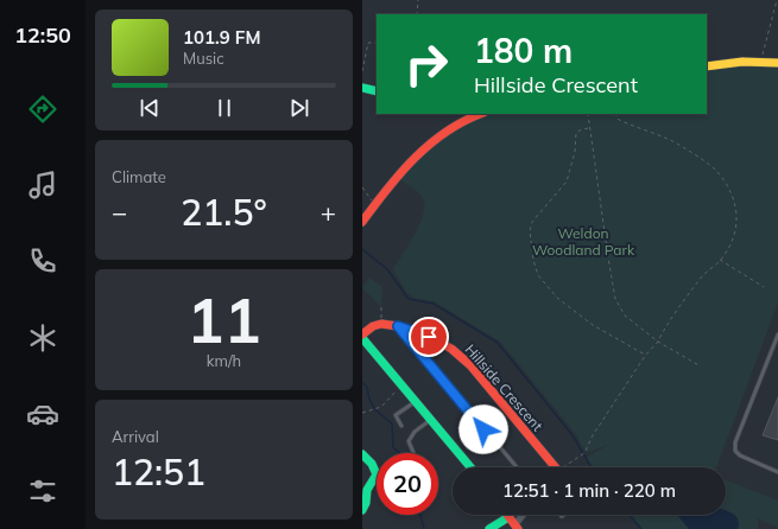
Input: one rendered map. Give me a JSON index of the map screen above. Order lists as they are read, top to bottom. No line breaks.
{"streets":{"street":["Hillside Crescent"]},"parks":["Weldon Woodland Park"],"page":{"tabs":"12:50","turn":["180 m","Hillside Crescent"],"song":["101.9 FM","Music"],"tile":["Climate",["11","km/h"],["Arrival","12:51"]],"heat":["−","21.5°","+"],"limit":"20","trip":"12:51 · 1 min · 220 m"}}
